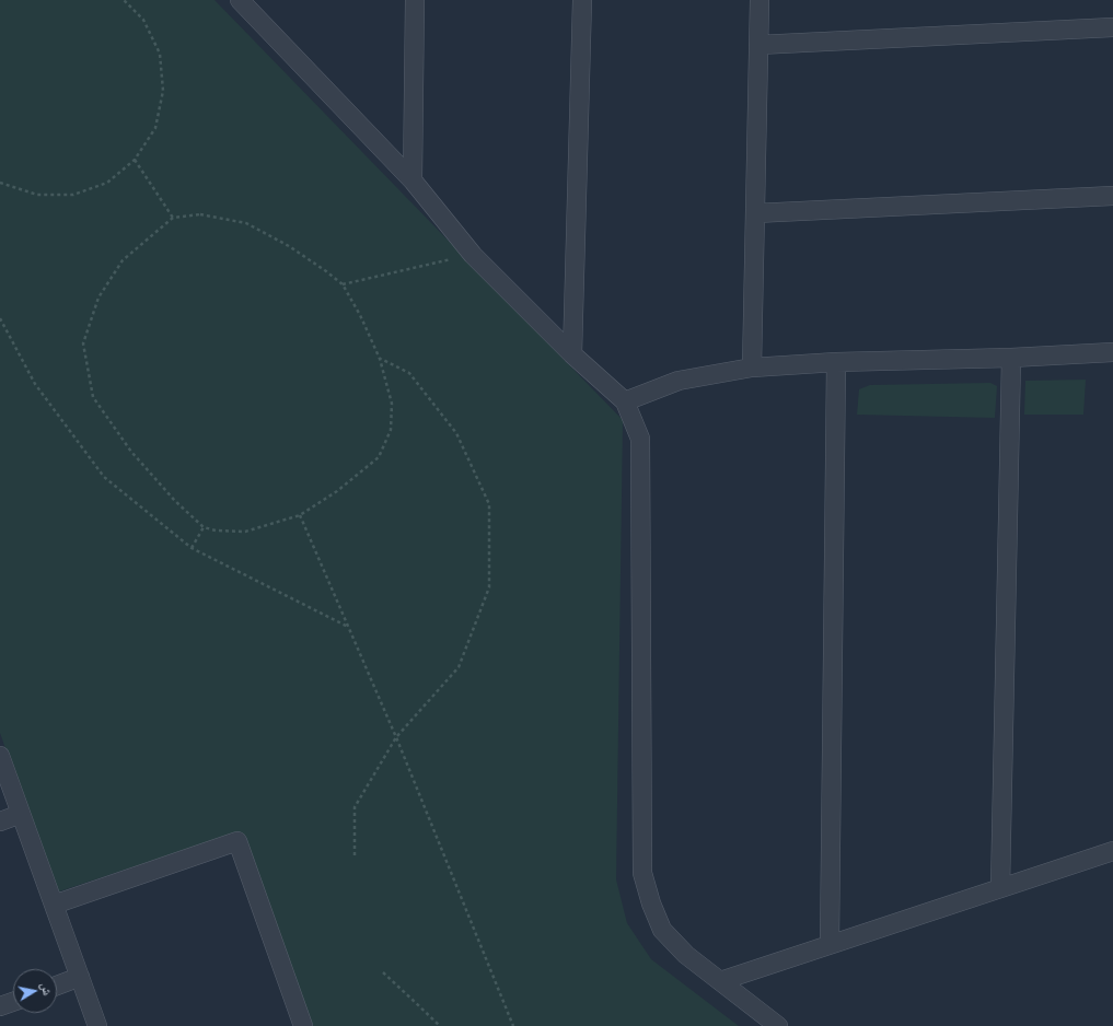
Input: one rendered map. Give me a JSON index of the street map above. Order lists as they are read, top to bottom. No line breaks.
{"north":"right"}
